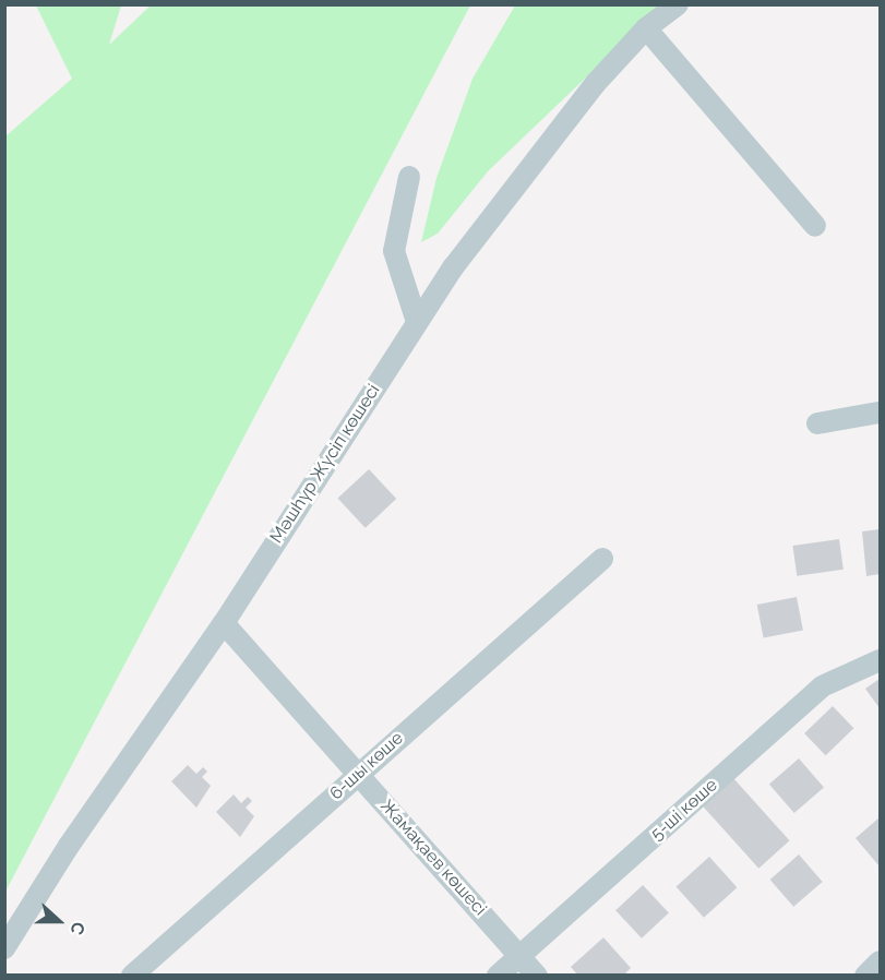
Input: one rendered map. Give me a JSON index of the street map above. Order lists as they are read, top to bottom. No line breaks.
{"streets":{"street":["Мәшhүр Жүсіп көшесі","6-шы көше","5-ші көше","Жамақаев көшесі"]},"crossings":[["Мәшhүр Жүсіп көшесі","Жамақаев көшесі"],["6-шы көше","Жамақаев көшесі"],["5-ші көше","Жамақаев көшесі"]],"north":"right"}
